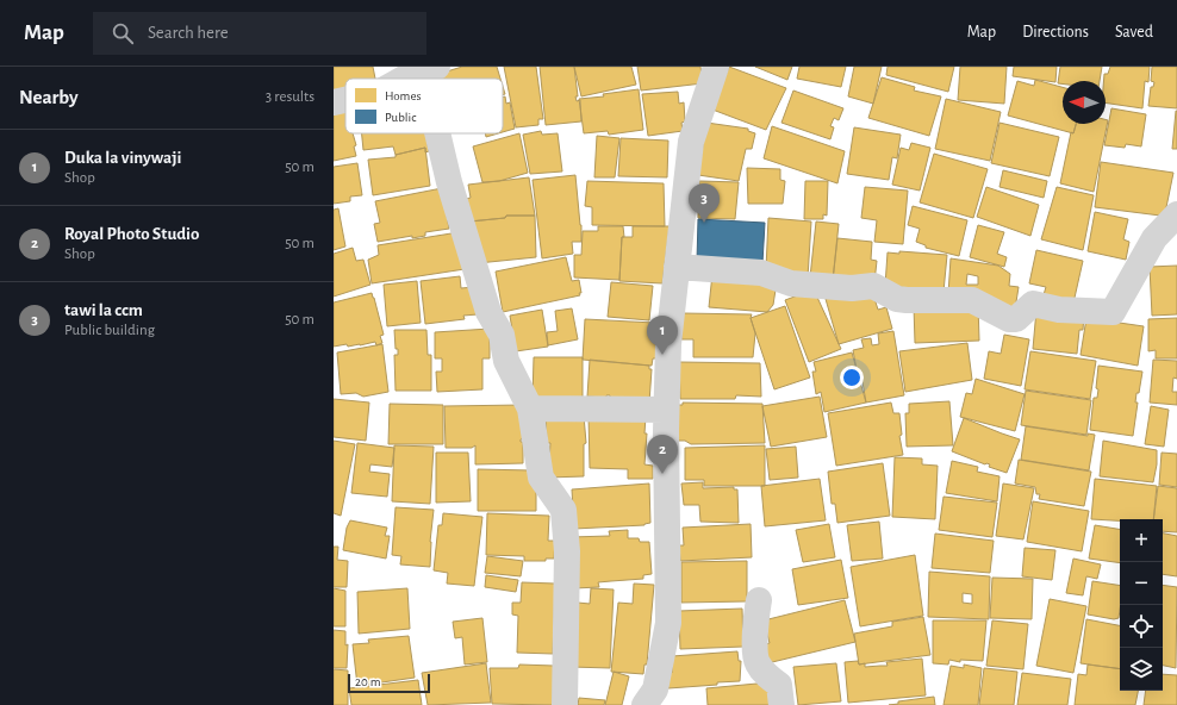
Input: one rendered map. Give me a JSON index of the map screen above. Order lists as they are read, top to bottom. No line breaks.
{"legend":["Homes","Public"],"scale_bar":"20 m","north":"left","page":{"header":"Map","search":"Search here","nav":["Map","Directions","Saved"],"heading":["Nearby","3 results"],"list":[{"mark":"1","name":"Duka la vinywaji","note":"Shop","value":"50 m"},{"mark":"2","name":"Royal Photo Studio","note":"Shop","value":"50 m"},{"mark":"3","name":"tawi la ccm","note":"Public building","value":"50 m"}],"pins":["3","1","2"],"map_buttons":["+","−"],"scale":"20 m"}}
